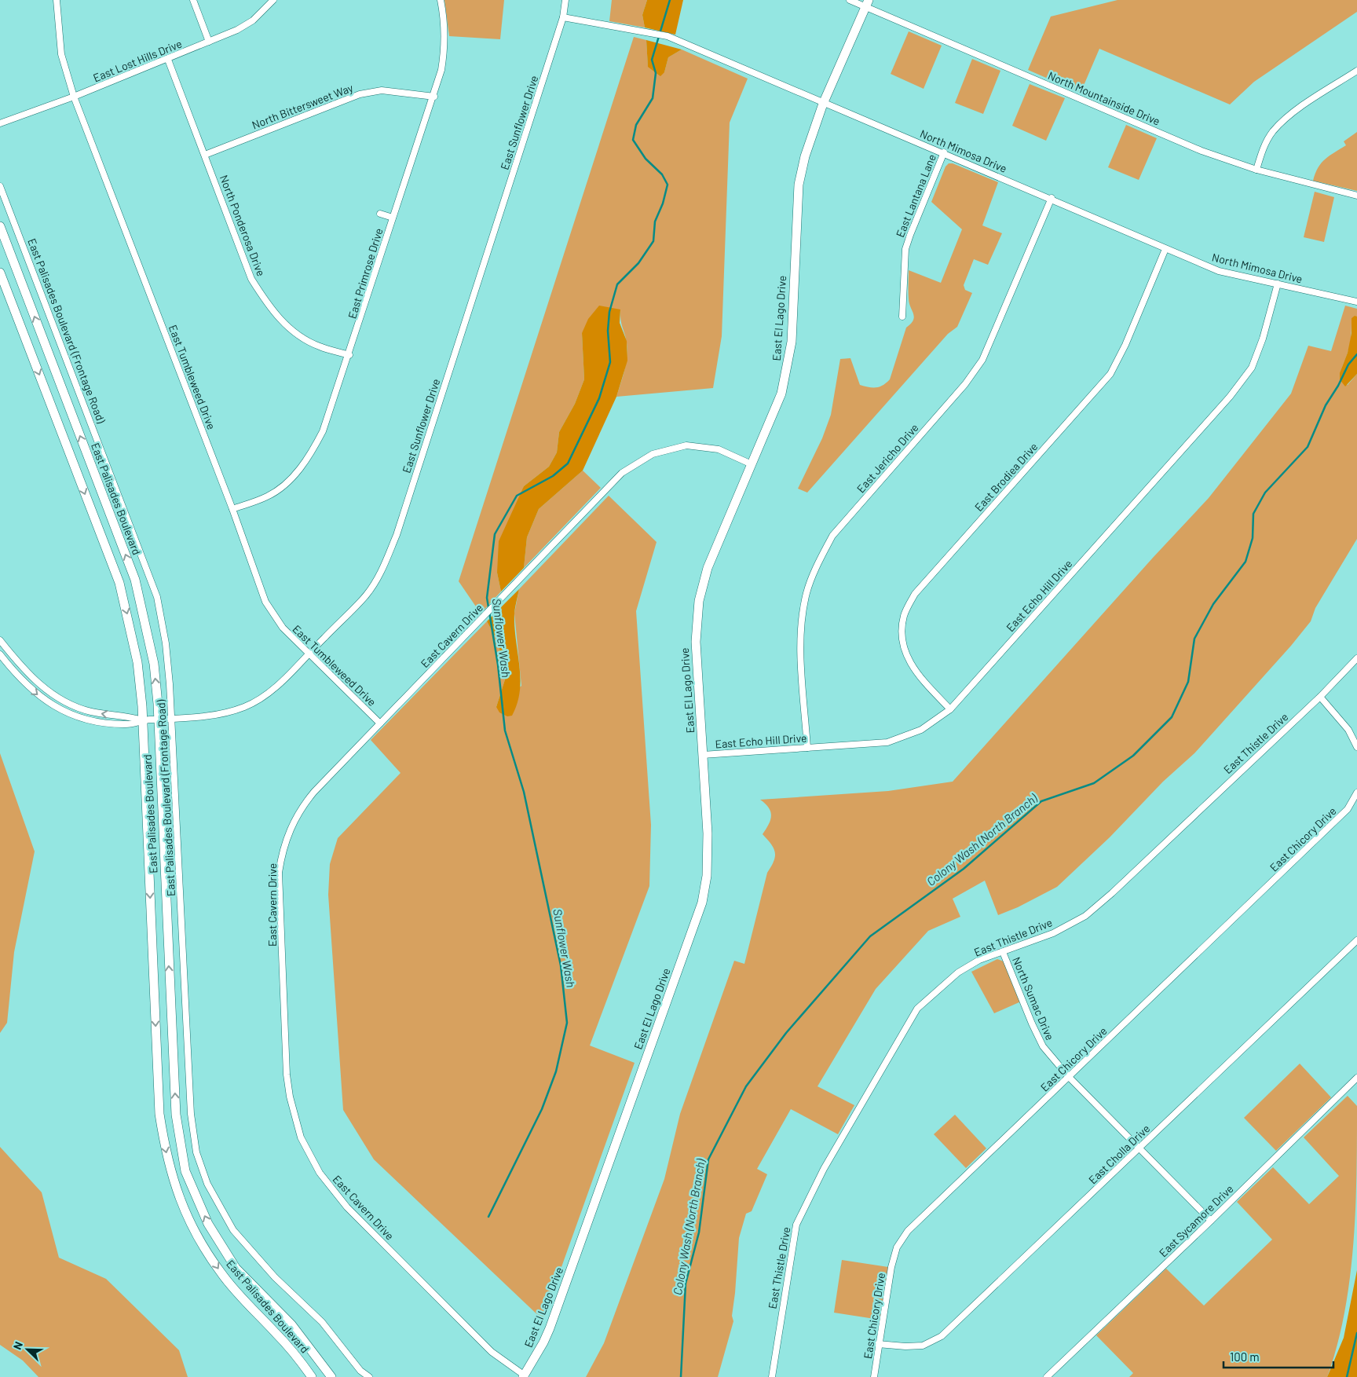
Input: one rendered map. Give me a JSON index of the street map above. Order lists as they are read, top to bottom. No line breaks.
{"streets":{"street":["East Lost Hills Drive","North Mountainside Drive","North Bittersweet Way","East Sunflower Drive","North Mimosa Drive","East Lantana Lane","North Ponderosa Drive","East Primrose Drive","East El Lago Drive","East Palisades Boulevard (Frontage Road)","East Tumbleweed Drive","East Jericho Drive","East Brodiea Drive","East Palisades Boulevard","East Echo Hill Drive","East Cavern Drive","East Thistle Drive","East Chicory Drive","North Sumac Drive","East Cholla Drive","East Sycamore Drive"]},"crossings":[["East Lost Hills Drive","North Ponderosa Drive"],["East Lost Hills Drive","East Tumbleweed Drive"],["North Mountainside Drive","East El Lago Drive"],["North Bittersweet Way","North Ponderosa Drive"],["North Bittersweet Way","East Primrose Drive"],["East Sunflower Drive","North Mimosa Drive"],["East Sunflower Drive","East Palisades Boulevard (Frontage Road)"],["East Sunflower Drive","East Tumbleweed Drive"],["East Sunflower Drive","East Palisades Boulevard"],["North Mimosa Drive","East Lantana Lane"],["North Mimosa Drive","East El Lago Drive"],["North Mimosa Drive","East Jericho Drive"],["North Mimosa Drive","East Brodiea Drive"],["North Mimosa Drive","East Echo Hill Drive"],["North Ponderosa Drive","East Primrose Drive"],["East Primrose Drive","East Tumbleweed Drive"],["East El Lago Drive","East Echo Hill Drive"],["East El Lago Drive","East Cavern Drive"],["East Tumbleweed Drive","East Cavern Drive"],["East Jericho Drive","East Echo Hill Drive"],["East Brodiea Drive","East Echo Hill Drive"],["East Thistle Drive","North Sumac Drive"],["East Chicory Drive","North Sumac Drive"],["East Chicory Drive","East Cholla Drive"],["North Sumac Drive","East Cholla Drive"],["North Sumac Drive","East Sycamore Drive"]],"water":["Sunflower Wash","Colony Wash (North Branch)"],"scale_bar":"100 m","north":"top left"}
